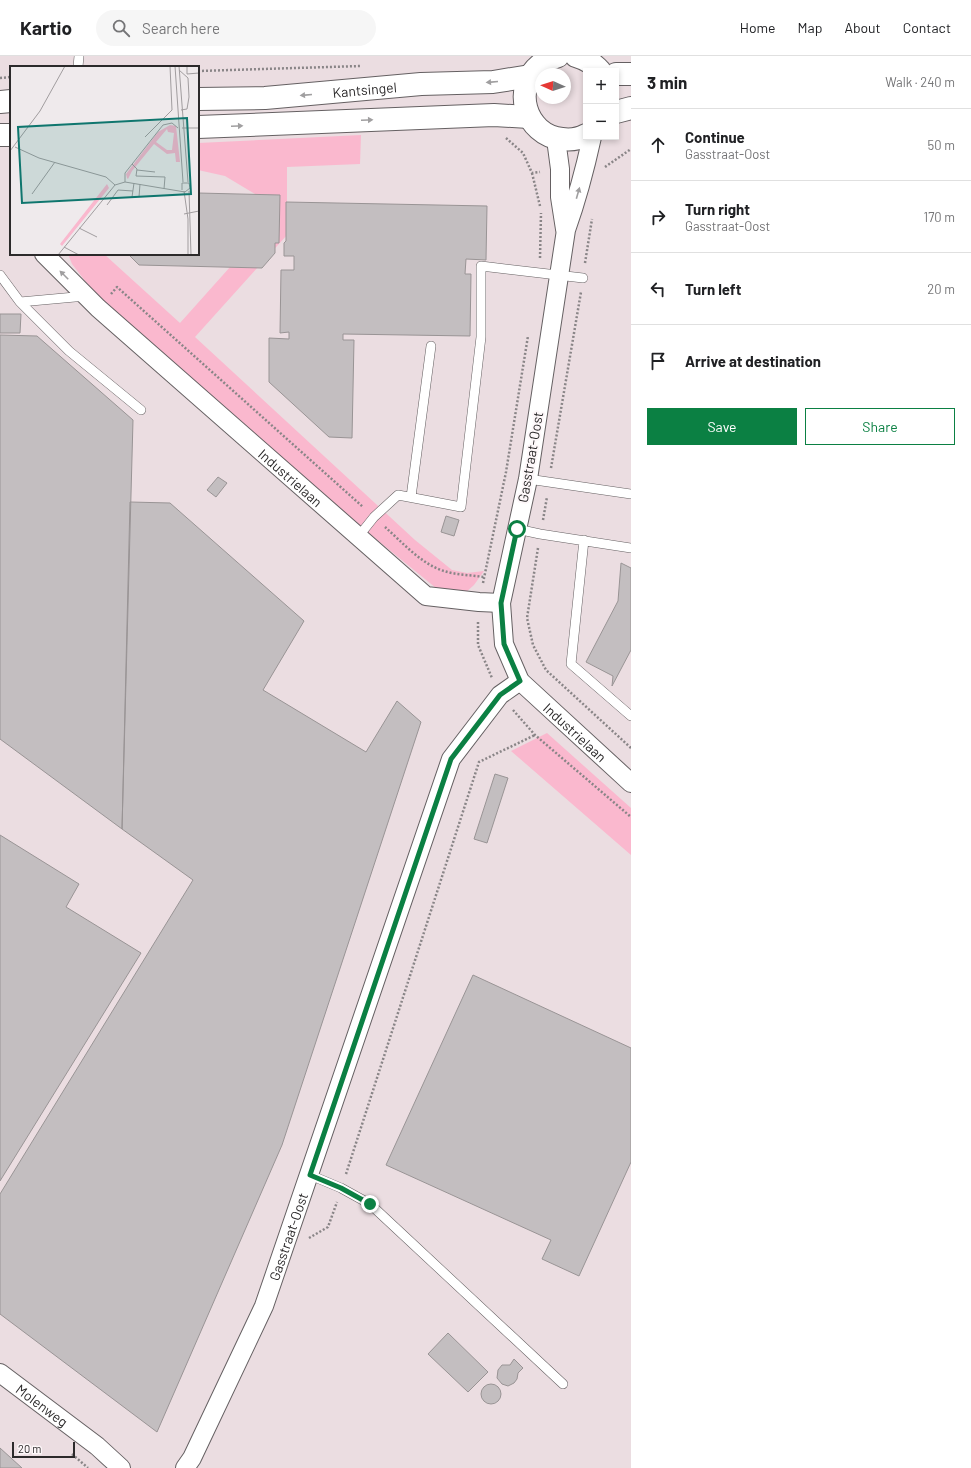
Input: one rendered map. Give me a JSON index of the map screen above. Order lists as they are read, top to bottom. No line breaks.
{"streets":{"street":["Kantsingel","Gasstraat-Oost","Industrielaan","Molenweg"]},"crossings":[["Gasstraat-Oost","Industrielaan"]],"scale_bar":"20 m","north":"left","page":{"header":"Kartio","search":"Search here","nav":["Home","Map","About","Contact"],"heading":["3 min","Walk · 240 m"],"map_buttons":["+","−"],"list":[["Continue","Gasstraat-Oost","50 m"],["Turn right","Gasstraat-Oost","170 m"],["Turn left","20 m"],"Arrive at destination"],"buttons":["Save","Share"],"scale":"20 m"}}
